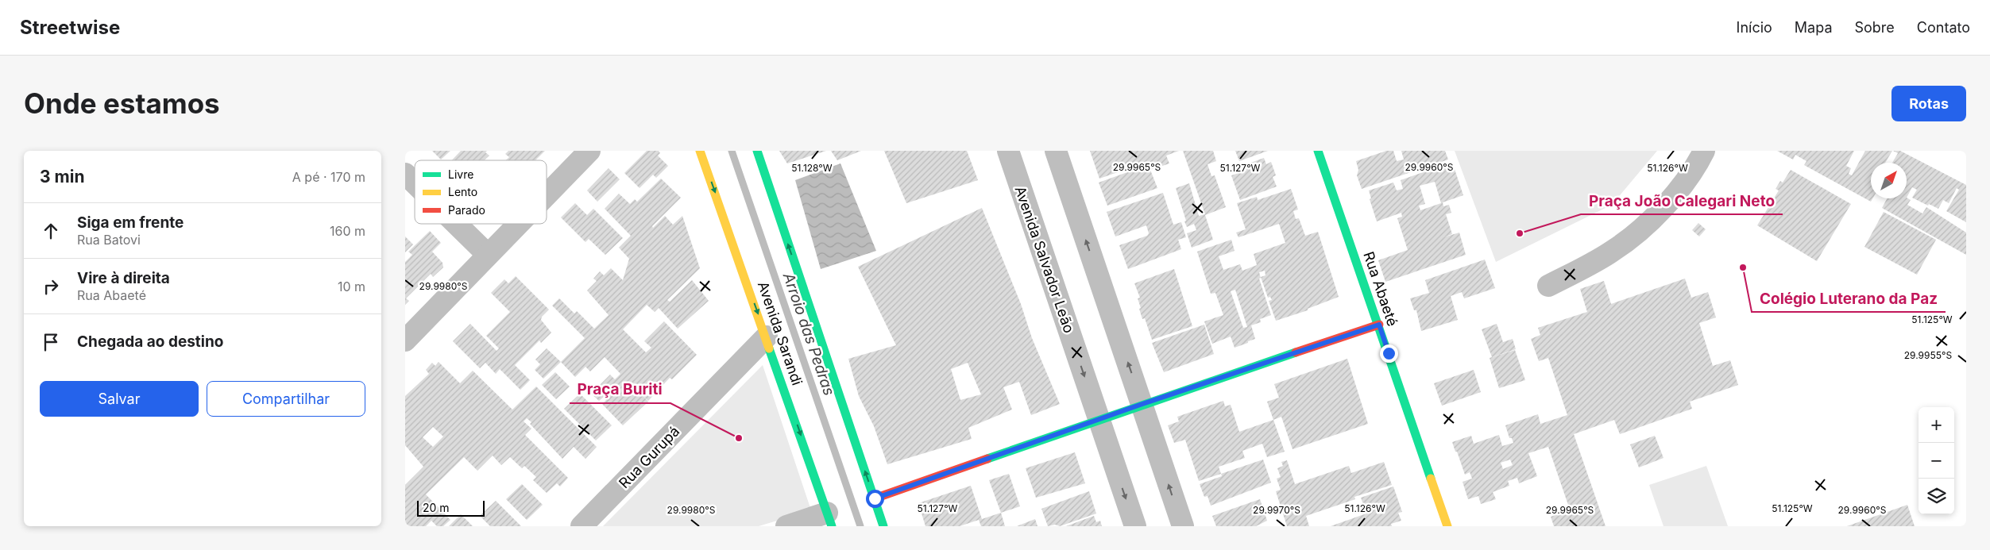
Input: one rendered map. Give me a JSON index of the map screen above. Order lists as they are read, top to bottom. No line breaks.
{"streets":{"street":["Avenida Salvador Leão","Rua Abaeté","Avenida Sarandi","Rua Gurupá"]},"crossings":[["Avenida Sarandi","Rua Gurupá"]],"water":["Arroio das Pedras"],"places":["Praça João Calegari Neto","Colégio Luterano da Paz","Praça Buriti"],"legend":["Livre","Lento","Parado"],"scale_bar":"20 m","north":"top right","page":{"header":"Streetwise","nav":["Início","Mapa","Sobre","Contato"],"buttons":["Rotas",["Salvar","Compartilhar"]],"title":"Onde estamos","heading":["3 min","A pé · 170 m"],"list":[["Siga em frente","Rua Batovi","160 m"],["Vire à direita","Rua Abaeté","10 m"],"Chegada ao destino"],"map_buttons":["+","−"],"scale":"20 m"},"coordinates":["29.9965°S","29.9960°S","51.128°W","51.127°W","51.126°W","29.9980°S","51.125°W","29.9955°S","29.9970°S"]}
